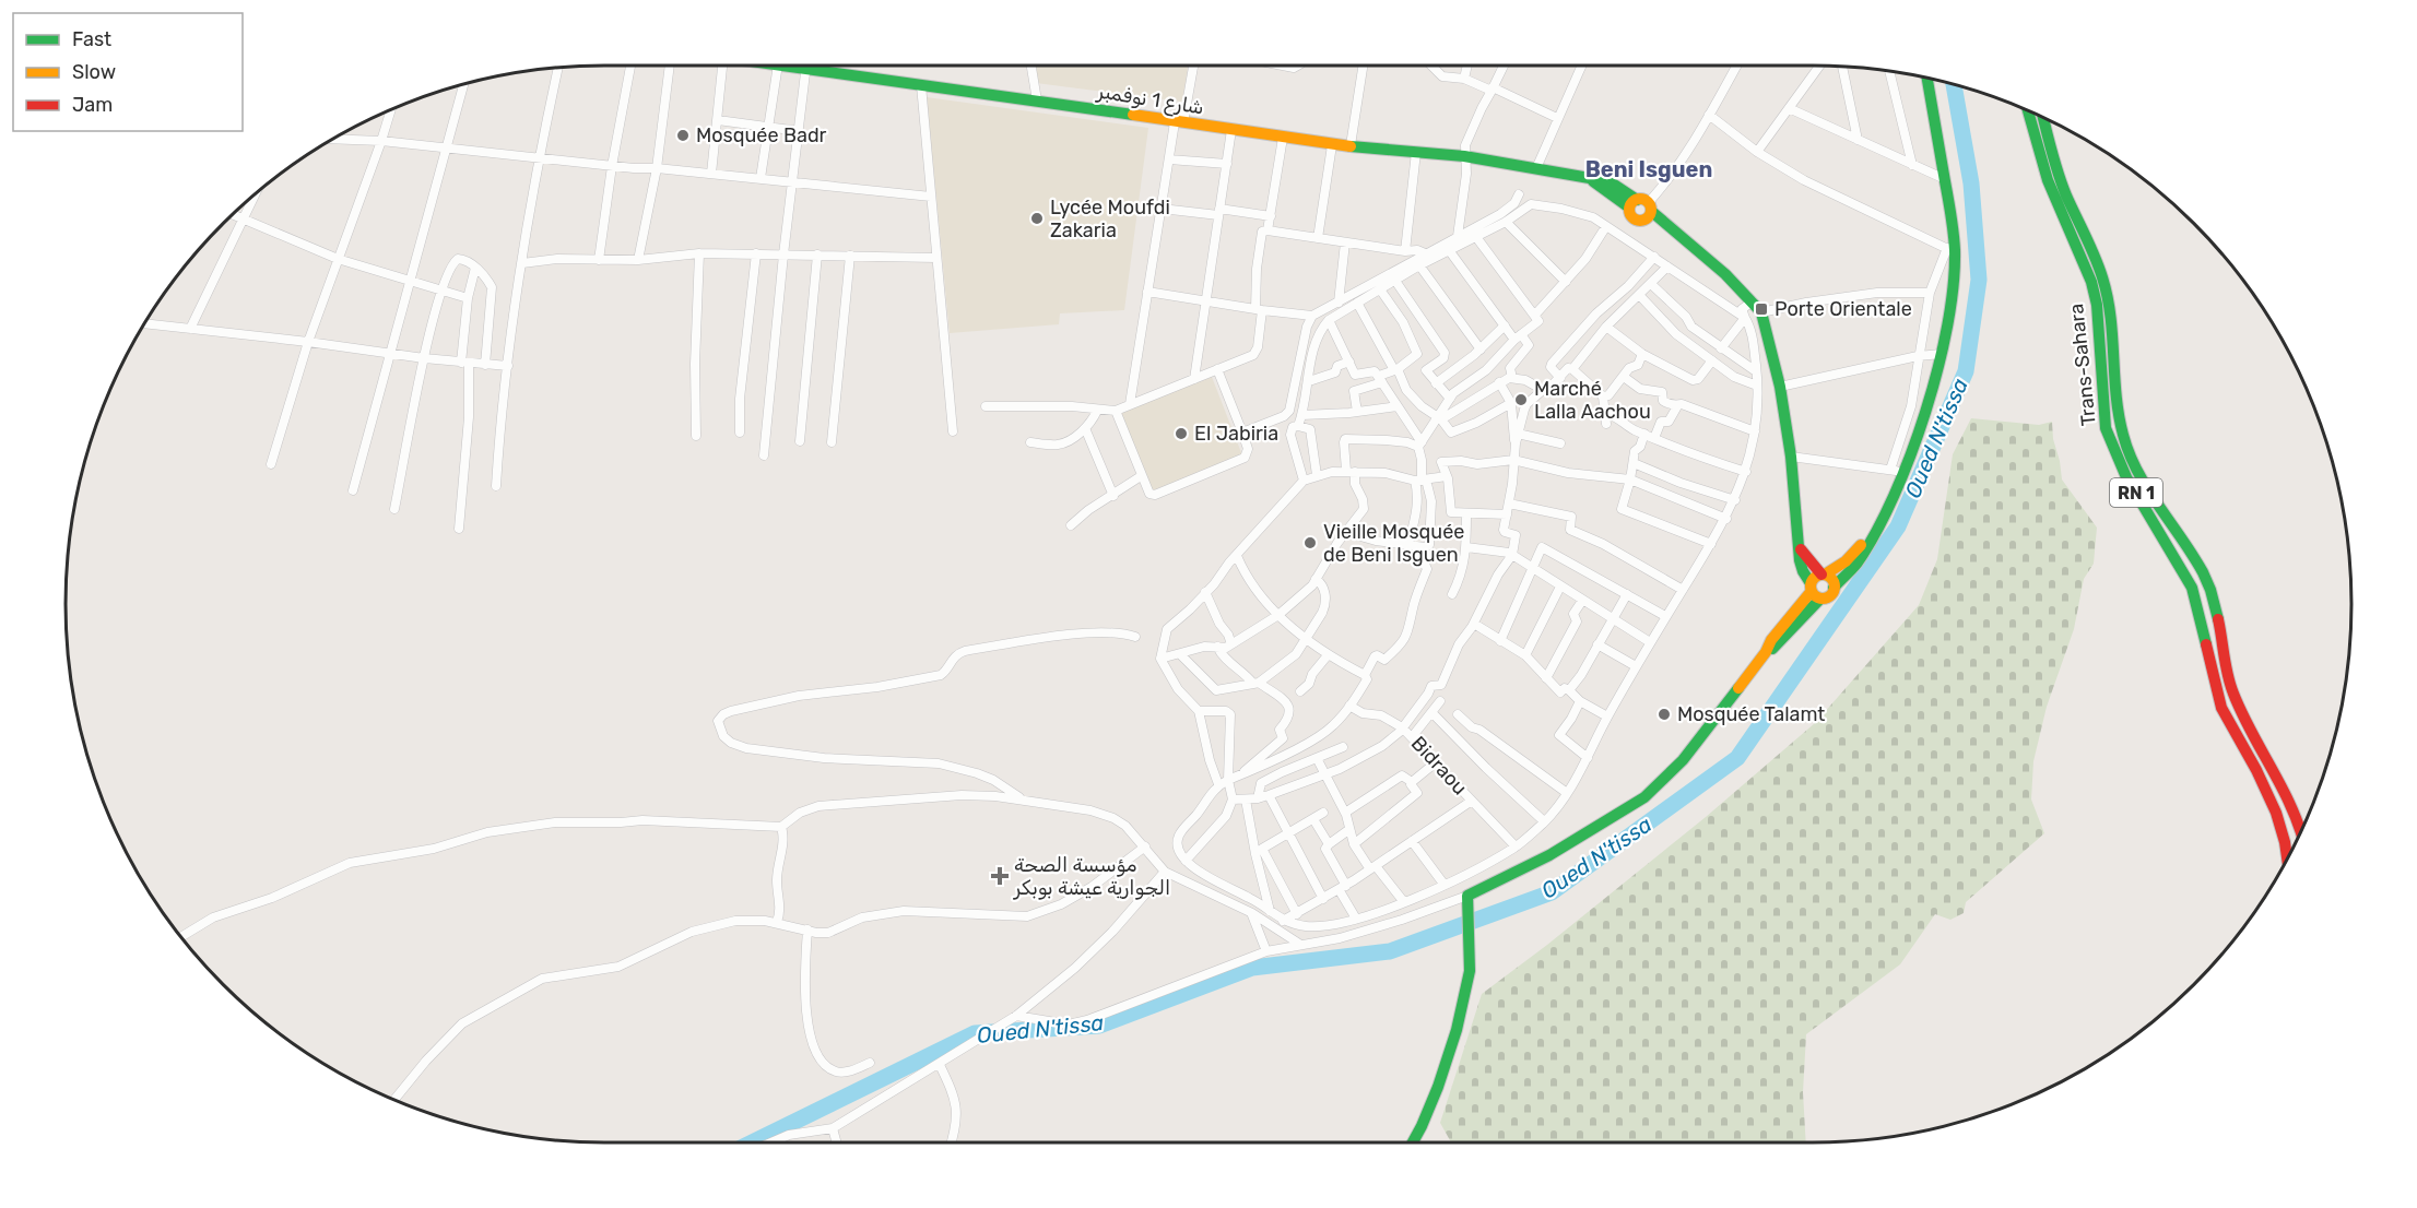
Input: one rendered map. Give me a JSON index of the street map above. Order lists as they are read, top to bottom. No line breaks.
{"streets":{"main road":["شارع 1 نوفمبر","Trans-Sahara","RN 1"],"street":["Bidraou"]},"districts":["Beni Isguen"],"water":["Oued N'tissa"],"places":{"other":["Mosquée Badr","Lycée Moufdi Zakaria","Marché Lalla Aachou","El Jabiria","Vieille Mosquée de Beni Isguen","Mosquée Talamt"],"transit":["Porte Orientale"],"health":["مؤسسة الصحة الجوارية عيشة بوبكر"]},"legend":["Fast","Slow","Jam"]}
